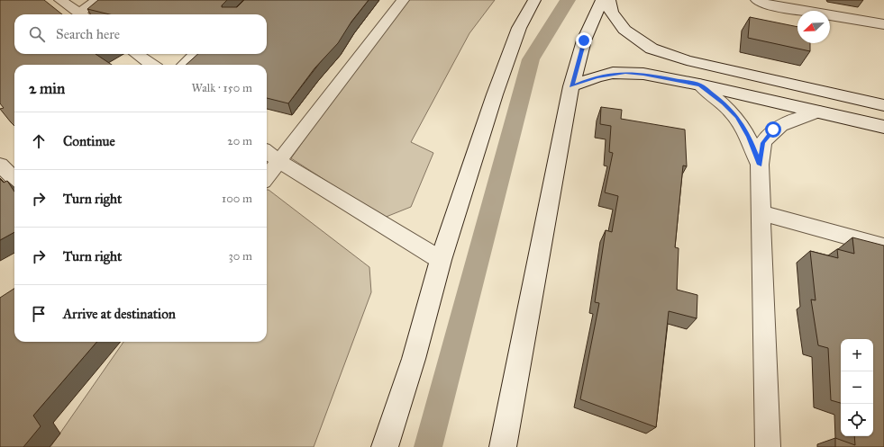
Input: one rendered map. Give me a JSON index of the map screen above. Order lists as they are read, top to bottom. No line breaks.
{"north":"bottom left","page":{"search":"Search here","heading":["2 min","Walk · 150 m"],"list":[["Continue","20 m"],["Turn right","100 m"],["Turn right","30 m"],"Arrive at destination"],"map_buttons":["+","−"]}}
